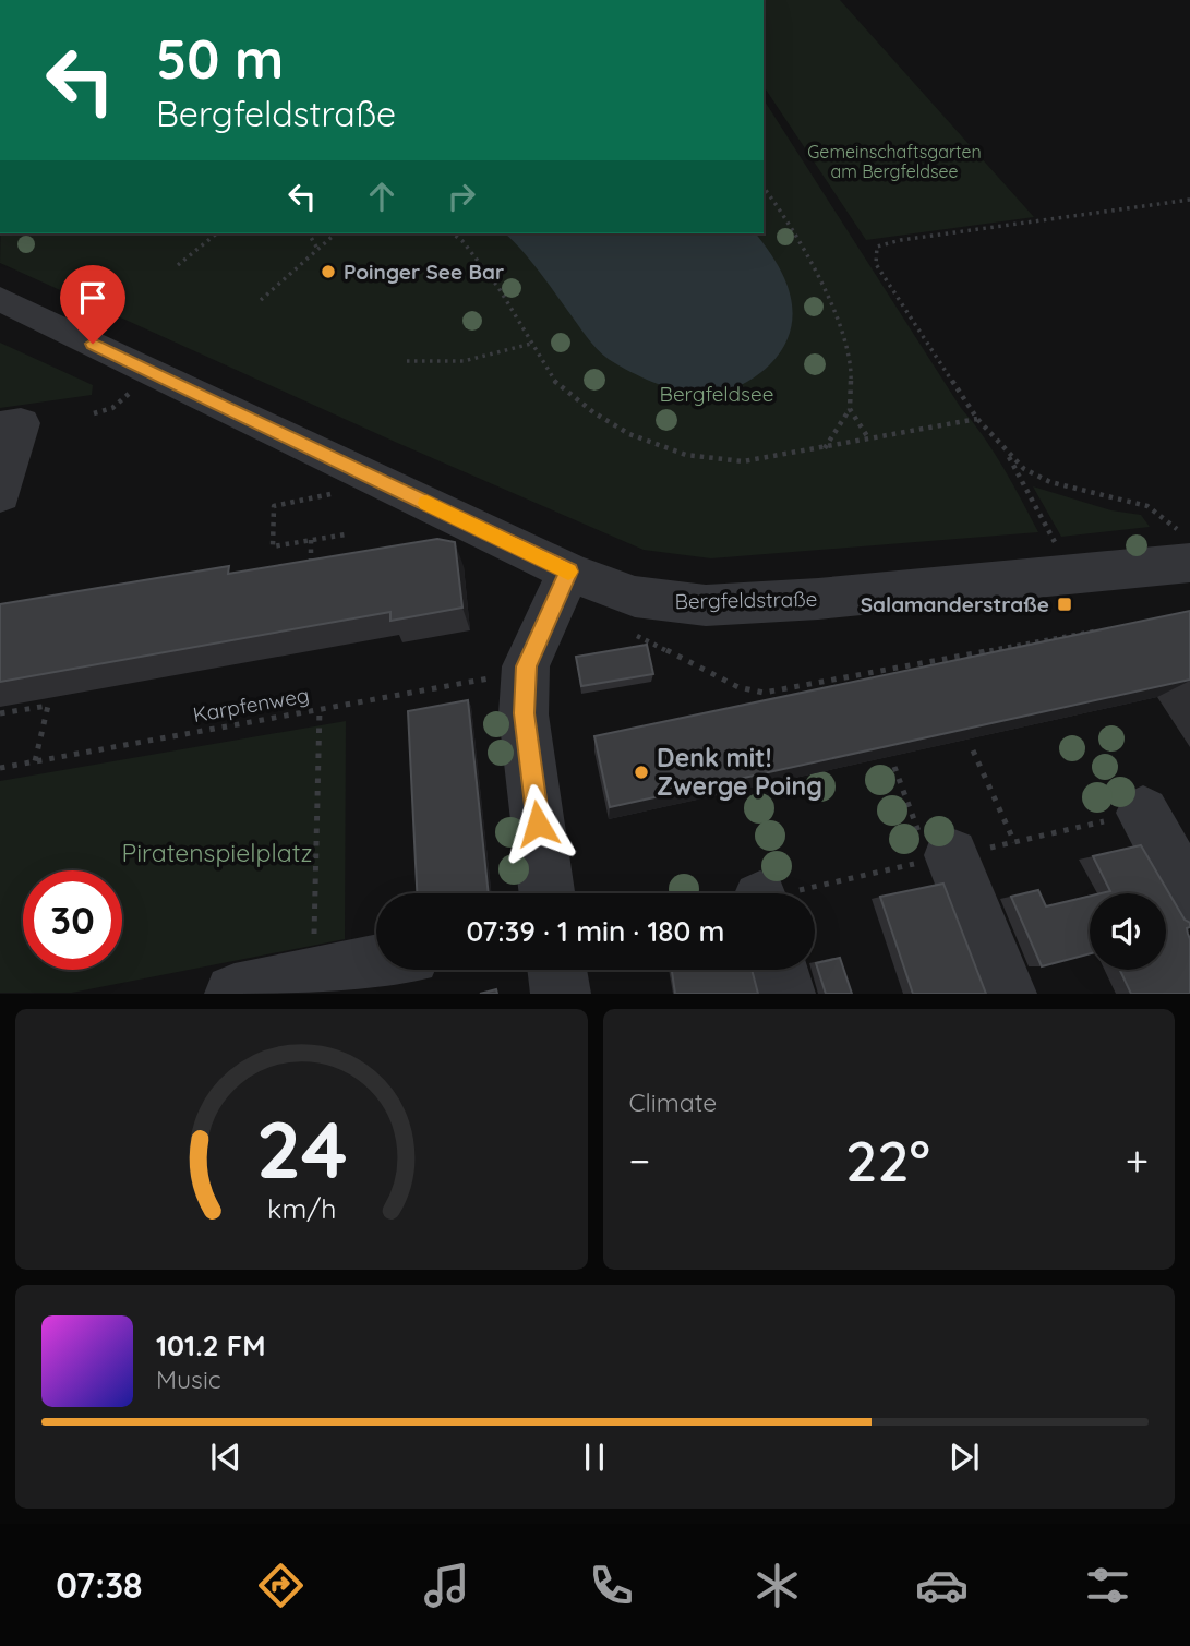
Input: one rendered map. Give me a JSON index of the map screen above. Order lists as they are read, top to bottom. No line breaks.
{"streets":{"street":["Bergfeldstraße"],"path":["Karpfenweg"]},"parks":["Gemeinschaftsgarten am Bergfeldsee","Bergfeldsee","Piratenspielplatz"],"places":{"other":["Poinger See Bar","Denk mit! Zwerge Poing"],"transit":["Salamanderstraße"]},"page":{"turn":["50 m","Bergfeldstraße"],"limit":"30","trip":"07:39 · 1 min · 180 m","tile":"Climate","heat":["−","22°","+"],"song":["101.2 FM","Music"],"tabs":"07:38","gauge":["24","km/h"]}}
